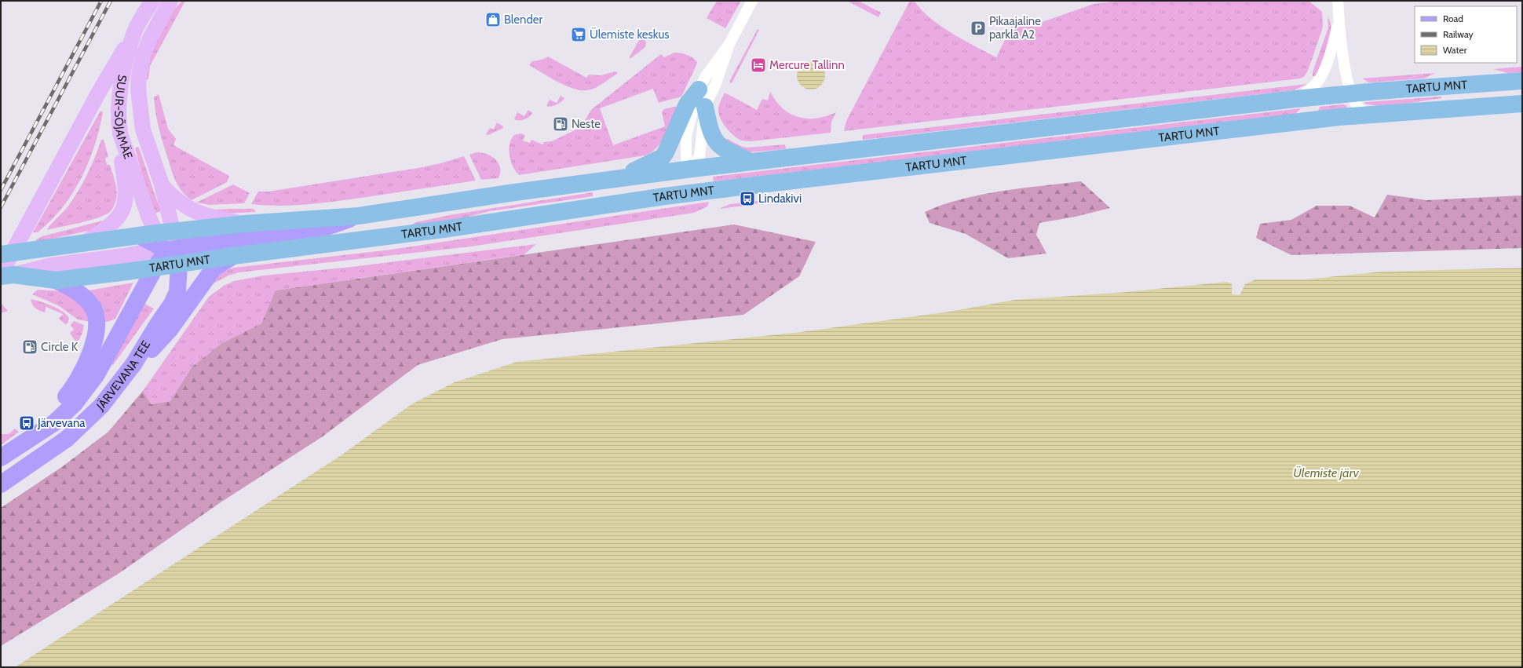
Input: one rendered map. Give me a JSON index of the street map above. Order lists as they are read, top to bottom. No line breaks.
{"streets":{"highway":["TARTU MNT"],"main road":["SUUR-SÕJAMÄE","JÄRVEVANA TEE"]},"crossings":[["TARTU MNT","SUUR-SÕJAMÄE"],["TARTU MNT","JÄRVEVANA TEE"],["SUUR-SÕJAMÄE","JÄRVEVANA TEE"]],"water":["Ülemiste järv"],"places":{"shop":["Blender"],"parking":["Pikaajaline parkla A2"],"supermarket":["Ülemiste keskus"],"hotel":["Mercure Tallinn"],"fuel station":["Neste","Circle K"],"bus stop":["Lindakivi","Järvevana"]},"legend":["Road","Railway","Water"]}
